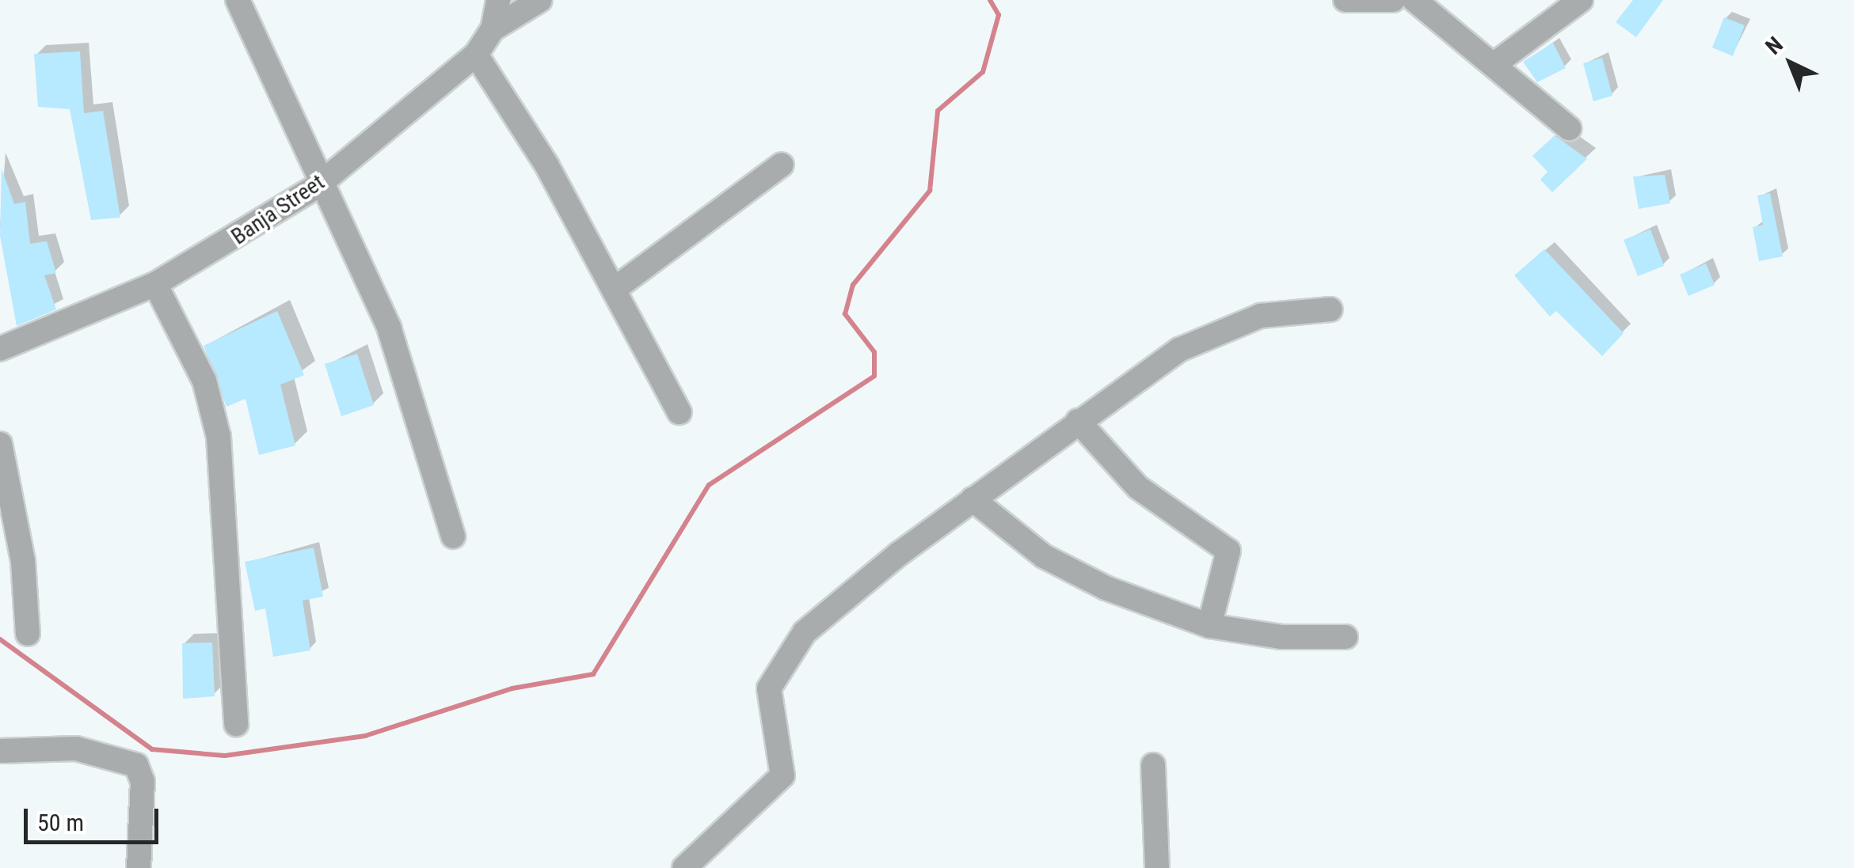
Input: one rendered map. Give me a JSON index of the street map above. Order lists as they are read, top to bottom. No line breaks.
{"streets":{"street":["Banja Street"]},"scale_bar":"50 m","north":"top left"}
